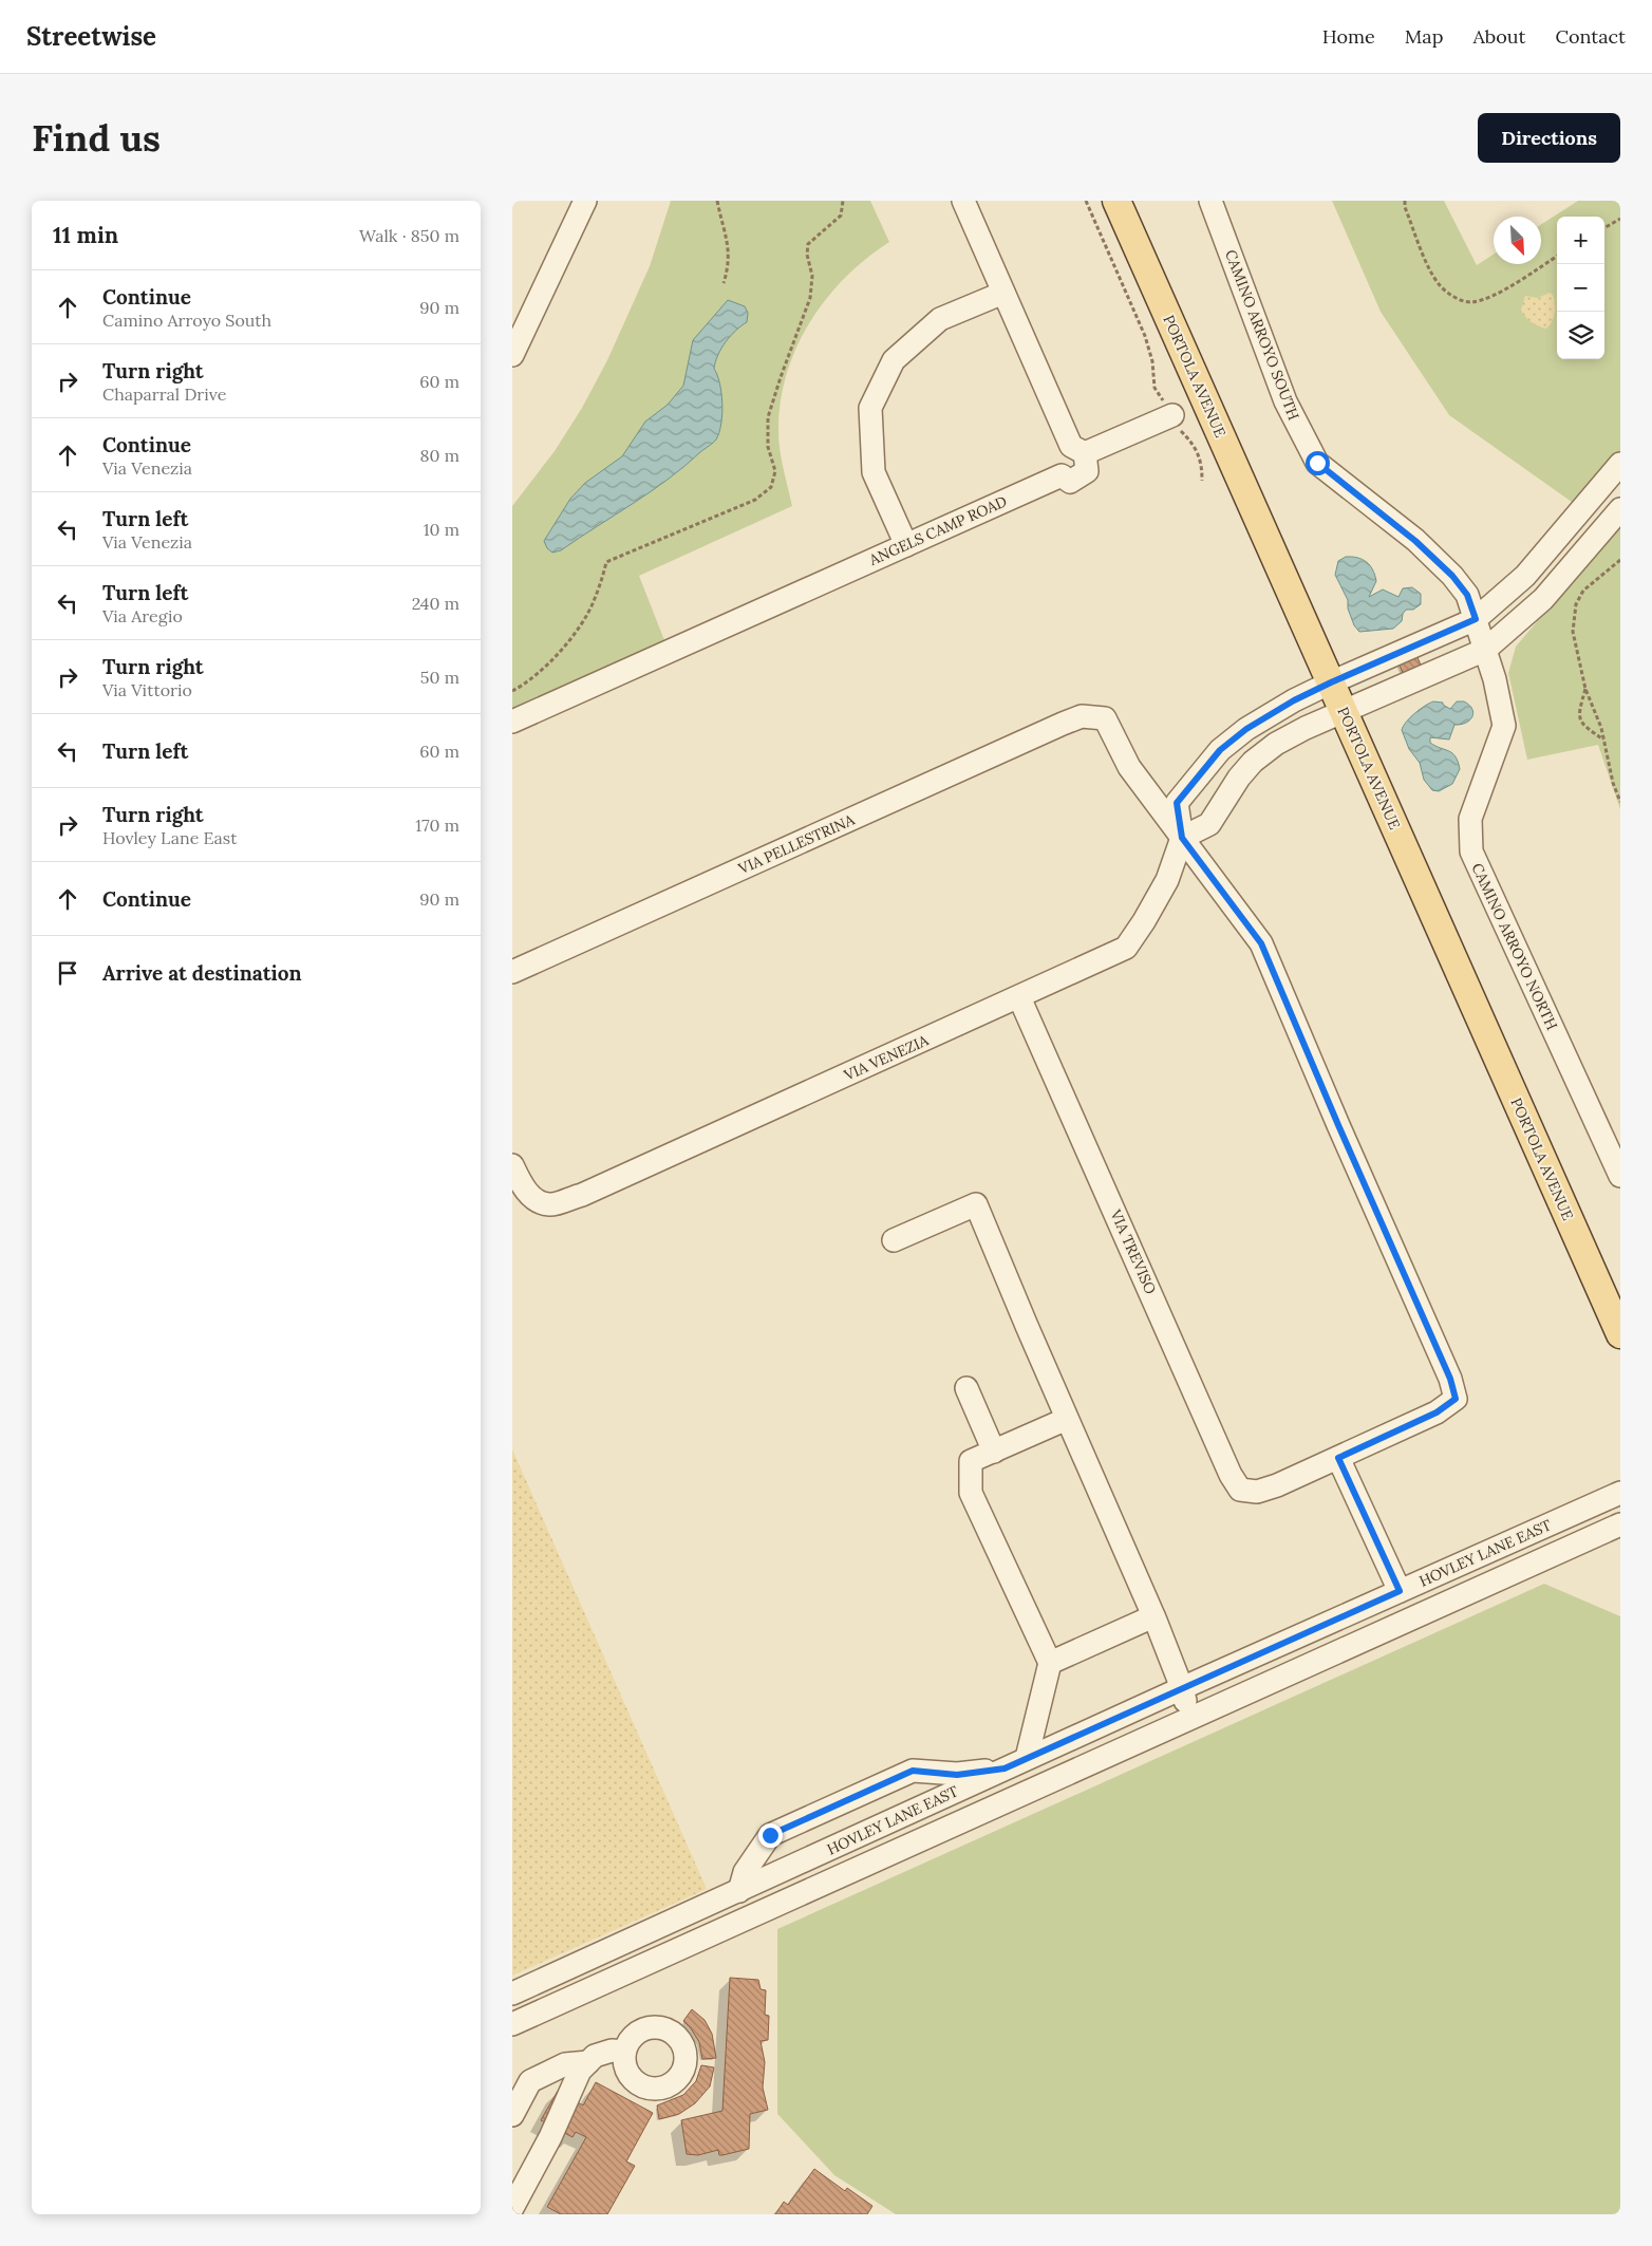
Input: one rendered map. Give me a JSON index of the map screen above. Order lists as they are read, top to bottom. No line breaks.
{"streets":{"main road":["PORTOLA AVENUE"],"street":["CAMINO ARROYO SOUTH","ANGELS CAMP ROAD","VIA PELLESTRINA","CAMINO ARROYO NORTH","VIA VENEZIA","VIA TREVISO","HOVLEY LANE EAST"]},"crossings":[["CAMINO ARROYO SOUTH","CAMINO ARROYO NORTH"],["CAMINO ARROYO SOUTH","VIA VENEZIA"],["PORTOLA AVENUE","VIA VENEZIA"],["VIA PELLESTRINA","VIA VENEZIA"],["CAMINO ARROYO NORTH","VIA VENEZIA"],["VIA VENEZIA","VIA TREVISO"]],"north":"bottom right","page":{"header":"Streetwise","nav":["Home","Map","About","Contact"],"buttons":"Directions","title":"Find us","heading":["11 min","Walk · 850 m"],"map_buttons":["+","−"],"list":[["Continue","Camino Arroyo South","90 m"],["Turn right","Chaparral Drive","60 m"],["Continue","Via Venezia","80 m"],["Turn left","Via Venezia","10 m"],["Turn left","Via Aregio","240 m"],["Turn right","Via Vittorio","50 m"],["Turn left","60 m"],["Turn right","Hovley Lane East","170 m"],["Continue","90 m"],"Arrive at destination"]}}
